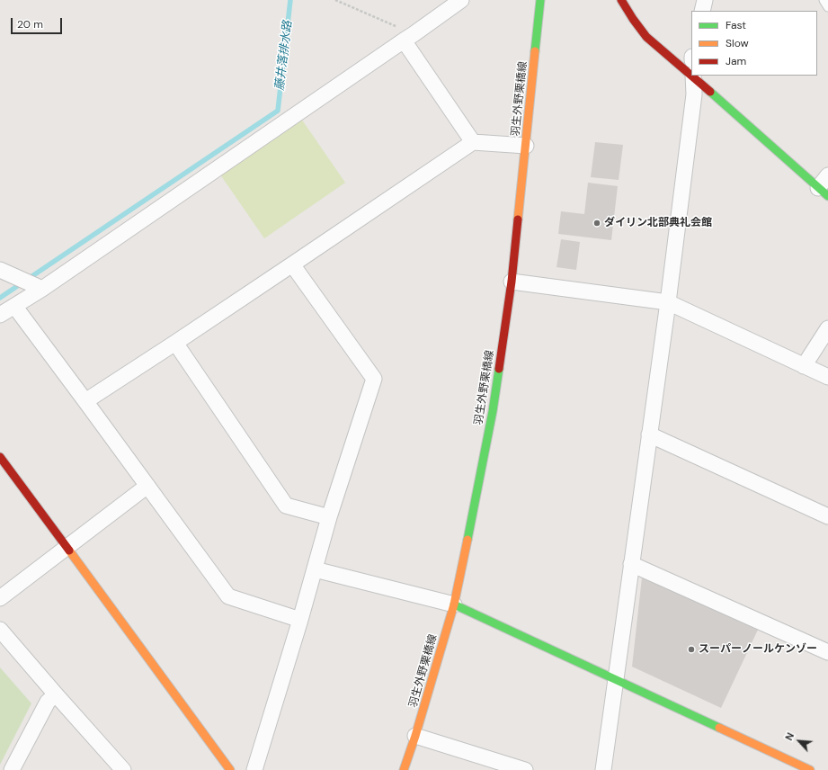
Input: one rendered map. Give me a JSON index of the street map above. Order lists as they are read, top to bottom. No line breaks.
{"streets":{"street":["羽生外野栗橋線"]},"water":["藤井落排水路"],"places":["ダイリン北部典礼会館","スーパーノールケンゾー"],"legend":["Fast","Slow","Jam"],"scale_bar":"20 m","north":"top left"}
